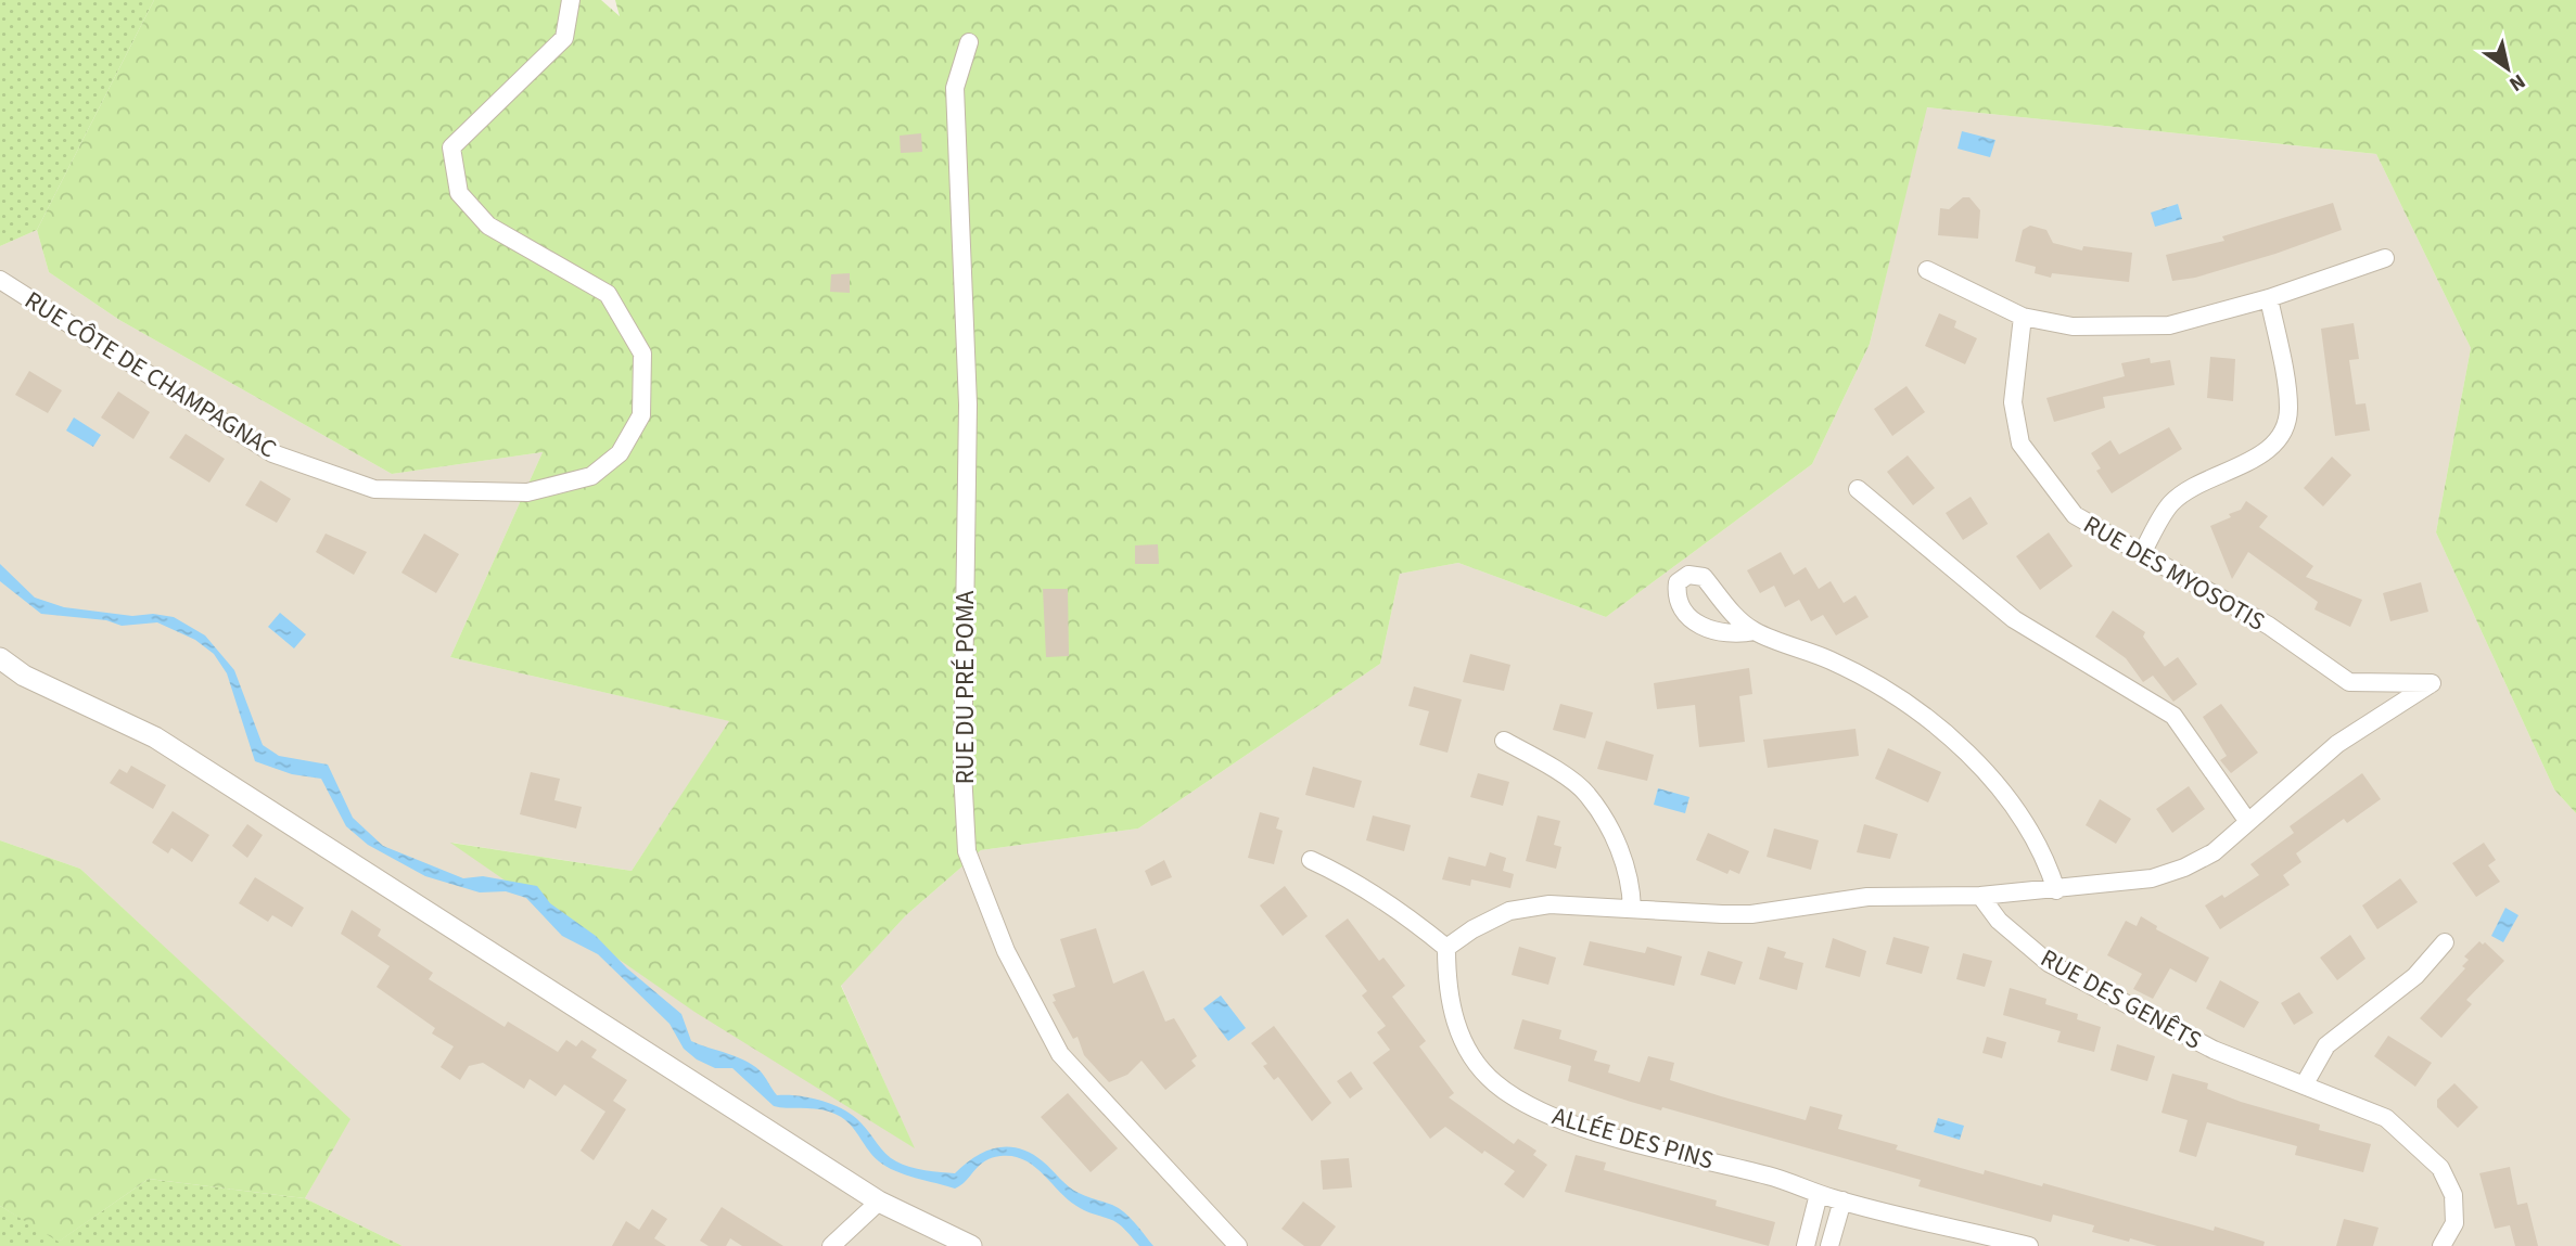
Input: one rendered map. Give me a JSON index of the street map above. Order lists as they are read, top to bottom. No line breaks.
{"streets":{"street":["RUE CÔTE DE CHAMPAGNAC","RUE DES MYOSOTIS","RUE DU PRÉ POMA","RUE DES GENÊTS","ALLÉE DES PINS"]},"north":"bottom right"}
